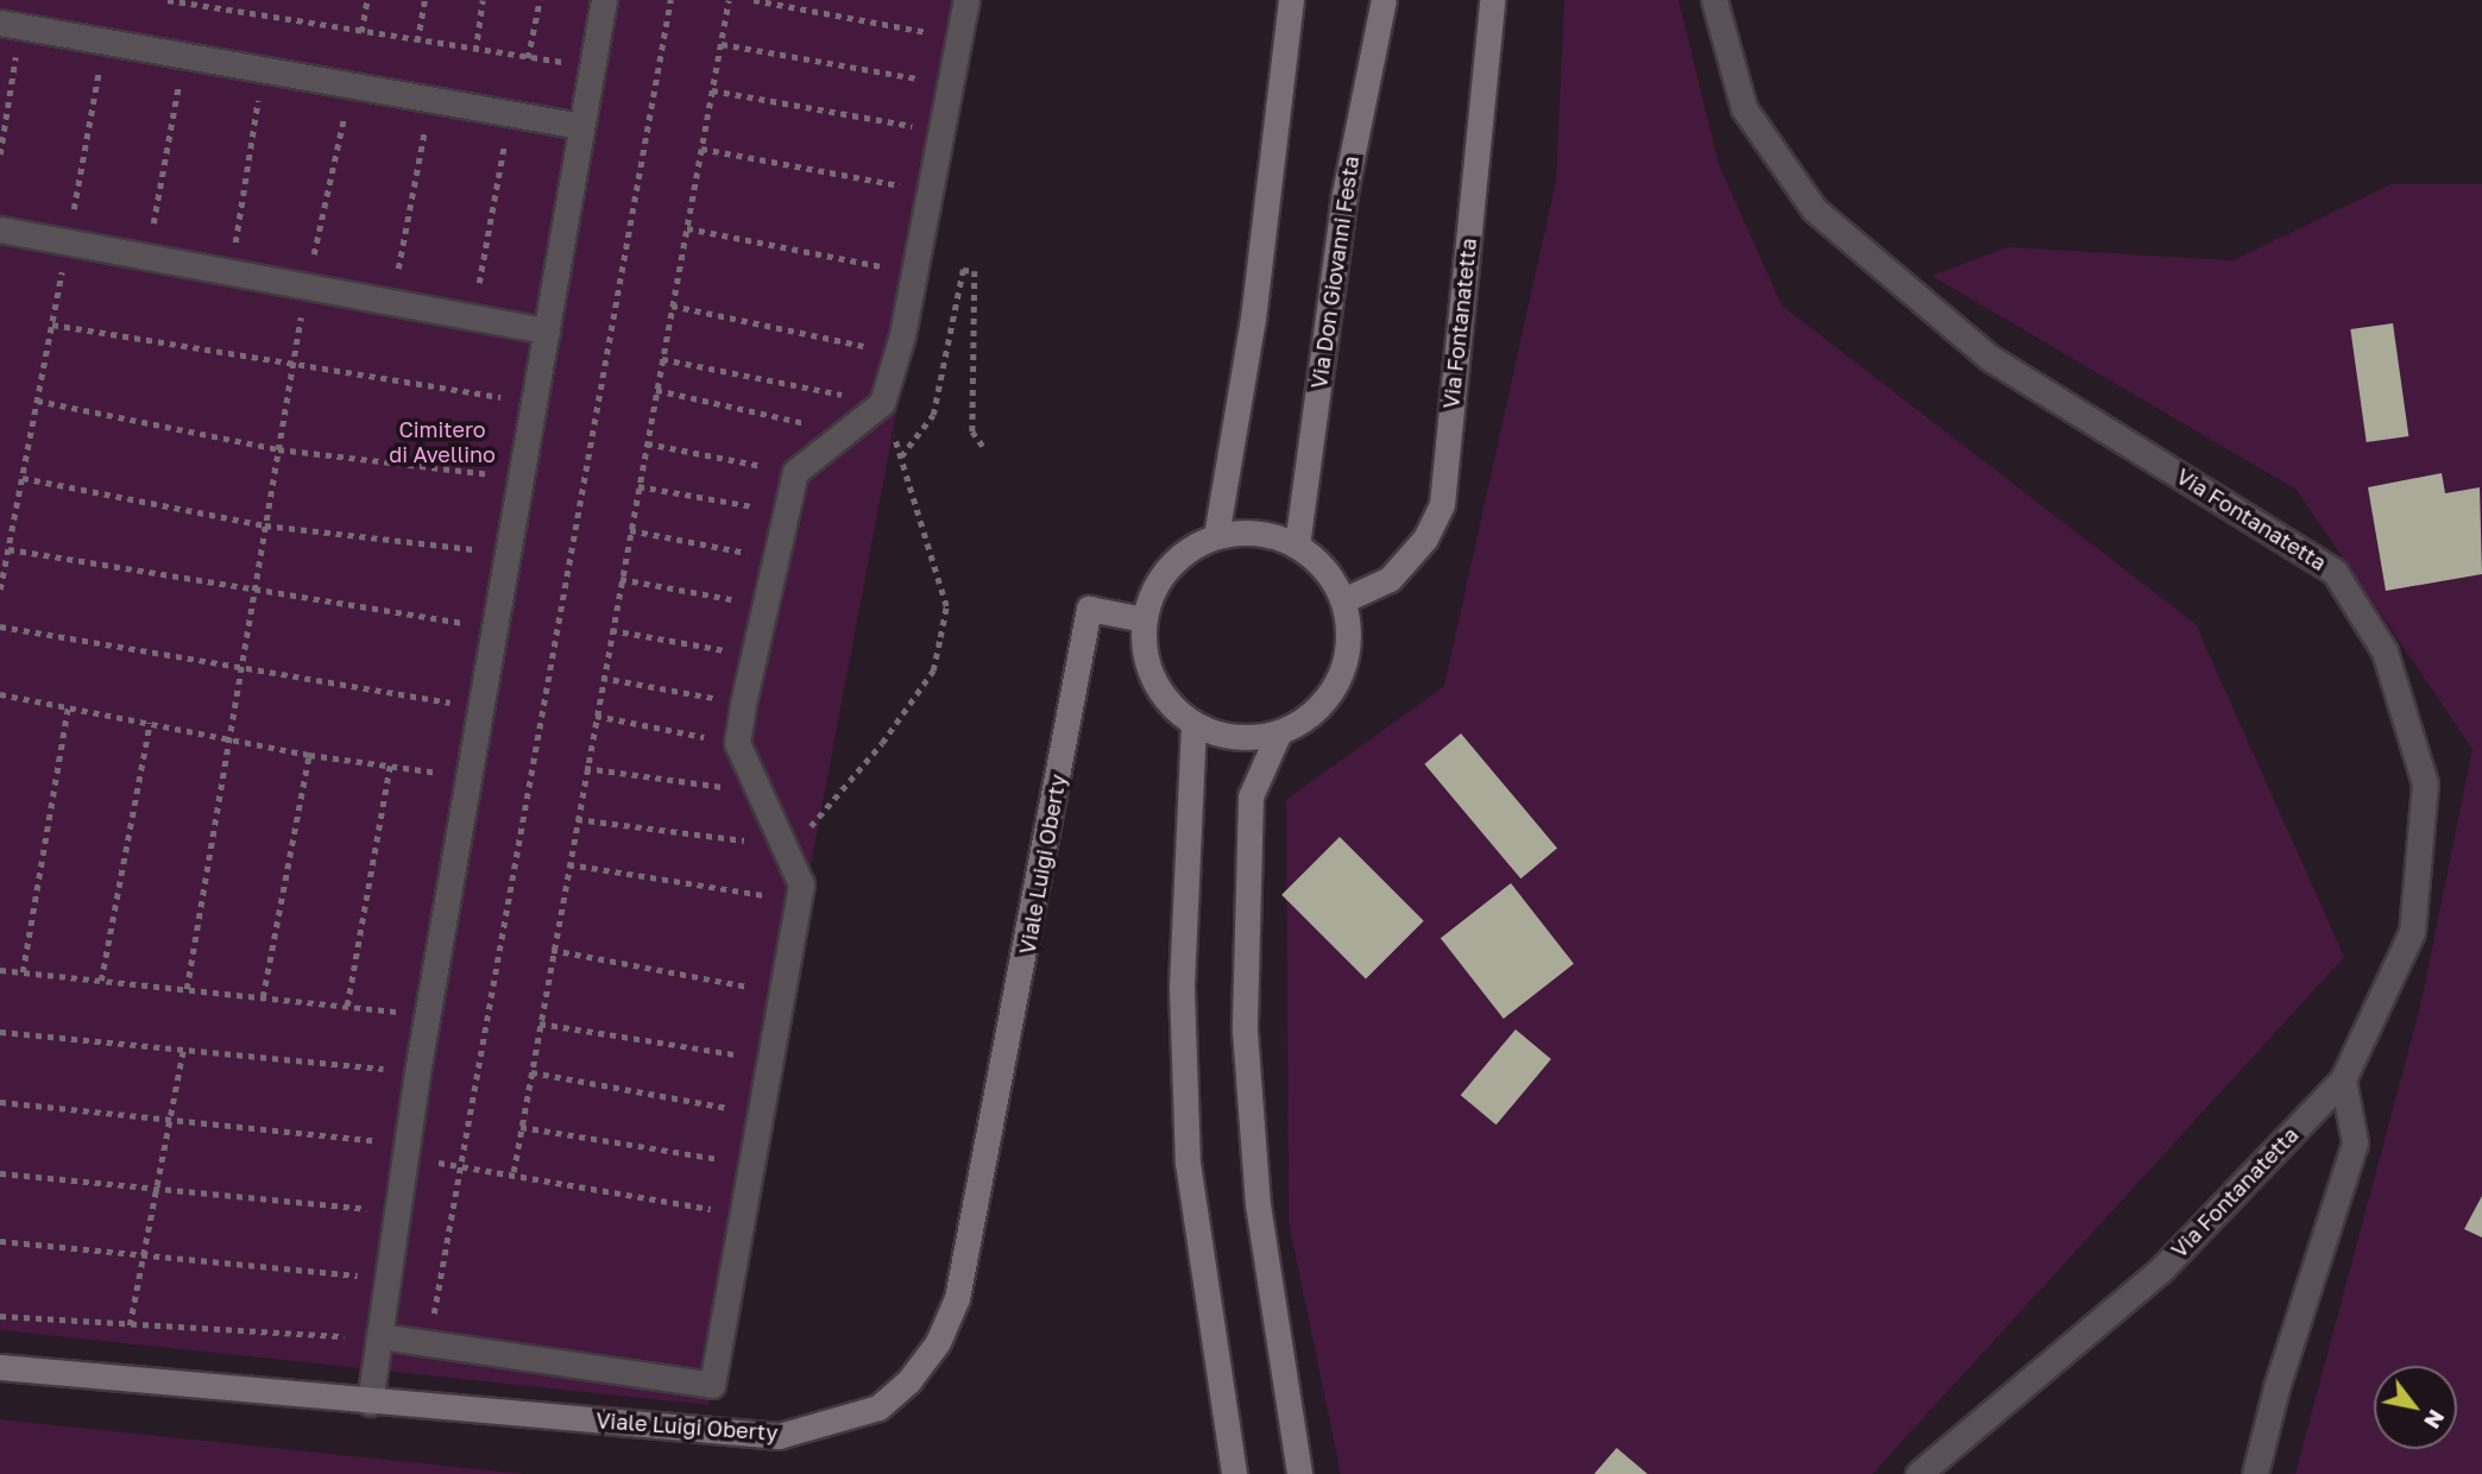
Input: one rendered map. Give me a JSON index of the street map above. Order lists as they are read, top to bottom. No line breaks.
{"streets":{"main road":["Via Don Giovanni Festa","Via Fontanatetta","Viale Luigi Oberty"]},"crossings":[["Via Don Giovanni Festa","Via Fontanatetta"],["Via Don Giovanni Festa","Viale Luigi Oberty"],["Via Fontanatetta","Viale Luigi Oberty"]],"parks":["Cimitero di Avellino"],"north":"bottom right"}
